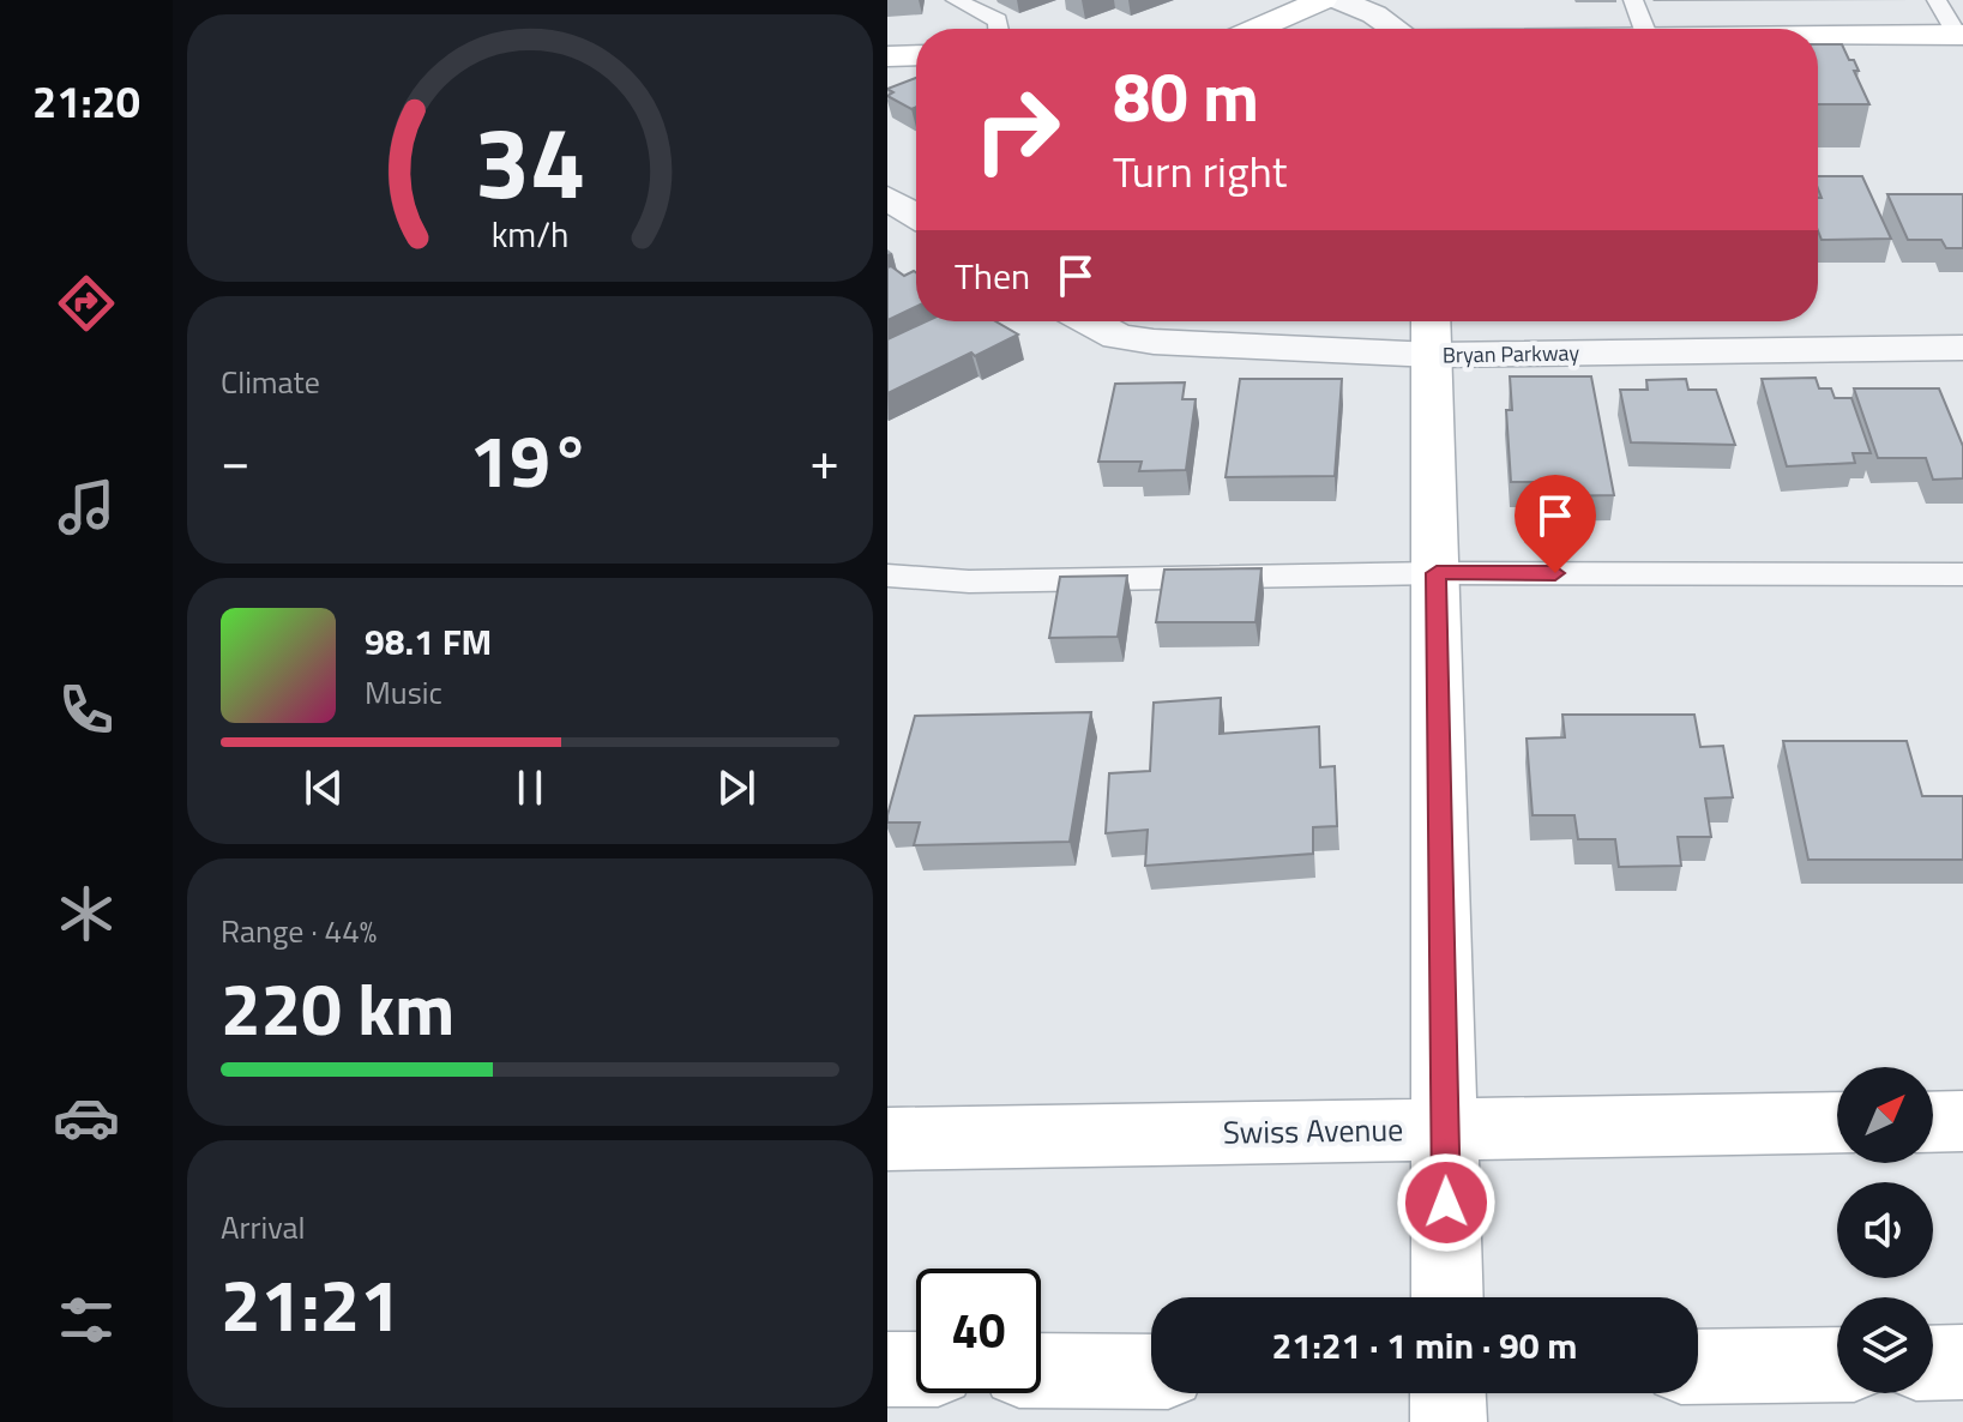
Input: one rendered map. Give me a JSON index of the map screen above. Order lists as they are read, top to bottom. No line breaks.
{"streets":{"street":["Bryan Parkway","Swiss Avenue"]},"north":"top right","page":{"tabs":"21:20","turn":["80 m","Turn right"],"then":"Then","tile":["Climate",["Range · 44%","220 km"],["Arrival","21:21"]],"heat":["−","19°","+"],"song":["98.1 FM","Music"],"limit":"40","trip":"21:21 · 1 min · 90 m","gauge":["34","km/h"]}}
